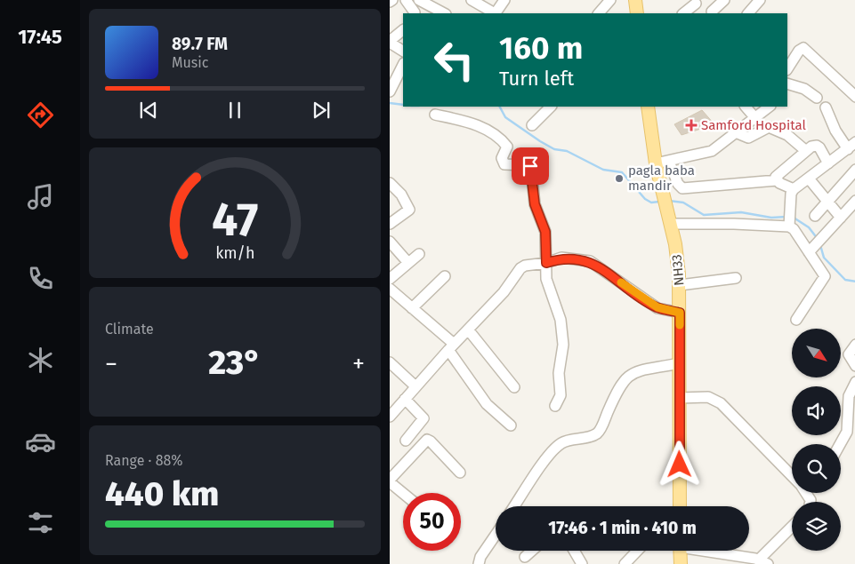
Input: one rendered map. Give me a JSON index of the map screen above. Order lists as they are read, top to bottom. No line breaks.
{"streets":{"main road":["NH33"]},"places":{"health":["Samford Hospital"],"other":["pagla baba mandir"]},"north":"bottom right","page":{"tabs":"17:45","turn":["160 m","Turn left"],"song":["89.7 FM","Music"],"tile":["Climate",["Range · 88%","440 km"]],"heat":["−","23°","+"],"limit":"50","trip":"17:46 · 1 min · 410 m","gauge":["47","km/h"]}}
